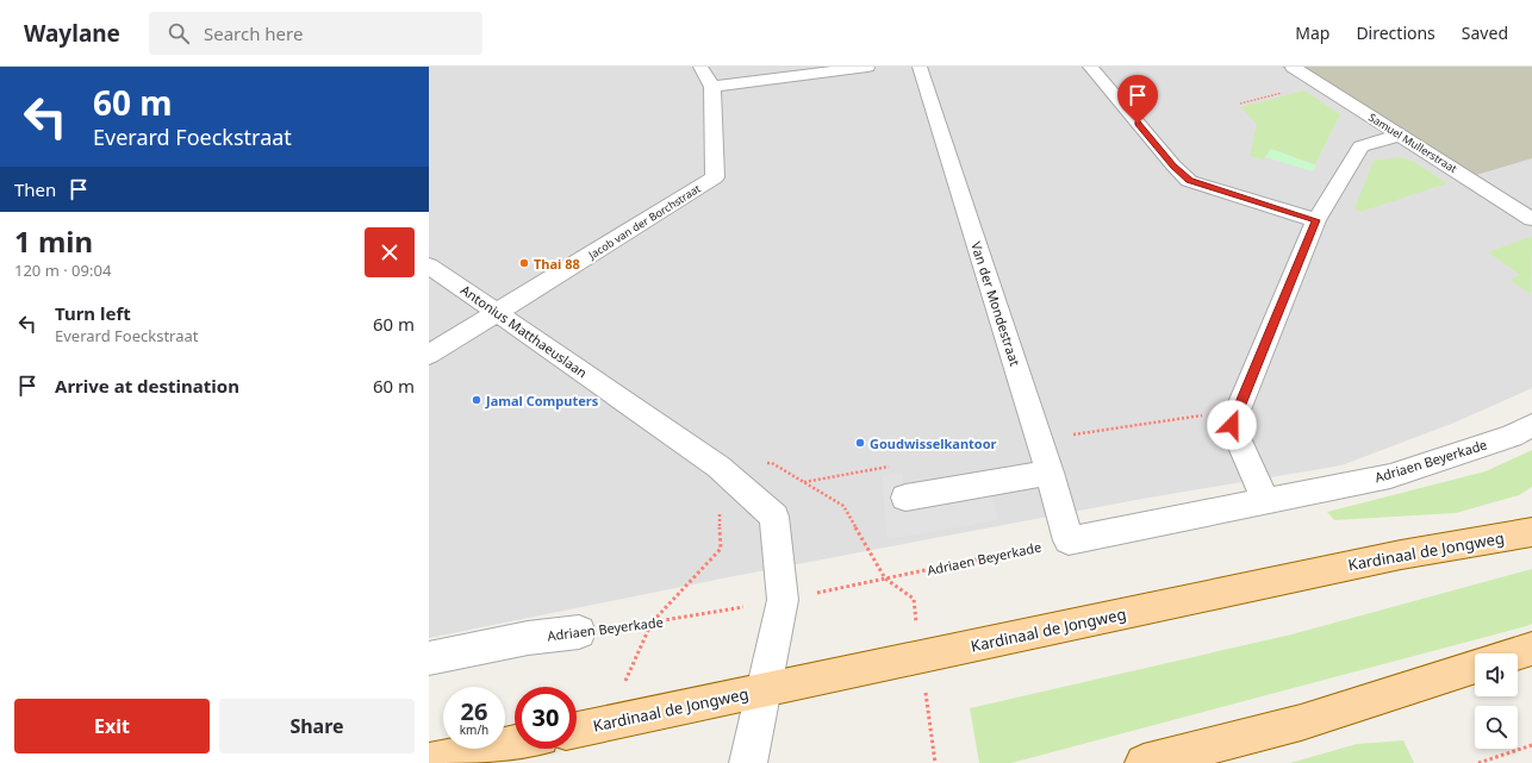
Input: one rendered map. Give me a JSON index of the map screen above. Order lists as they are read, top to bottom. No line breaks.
{"streets":{"main road":["Kardinaal de Jongweg"],"street":["Samuel Mullerstraat","Jacob van der Borchstraat","Van der Mondestraat","Antonius Matthaeuslaan","Adriaen Beyerkade"]},"crossings":[["Jacob van der Borchstraat","Antonius Matthaeuslaan"],["Van der Mondestraat","Adriaen Beyerkade"],["Antonius Matthaeuslaan","Adriaen Beyerkade"],["Antonius Matthaeuslaan","Kardinaal de Jongweg"]],"places":["Thai 88","Jamal Computers","Goudwisselkantoor"],"page":{"header":"Waylane","search":"Search here","nav":["Map","Directions","Saved"],"turn":["60 m","Everard Foeckstraat"],"then":"Then","heading":["1 min","120 m · 09:04"],"list":[{"name":"Turn left","note":"Everard Foeckstraat","value":"60 m"},{"name":"Arrive at destination","value":"60 m"}],"speed":"26 km/h","limit":"30","buttons":["Exit","Share"]}}
